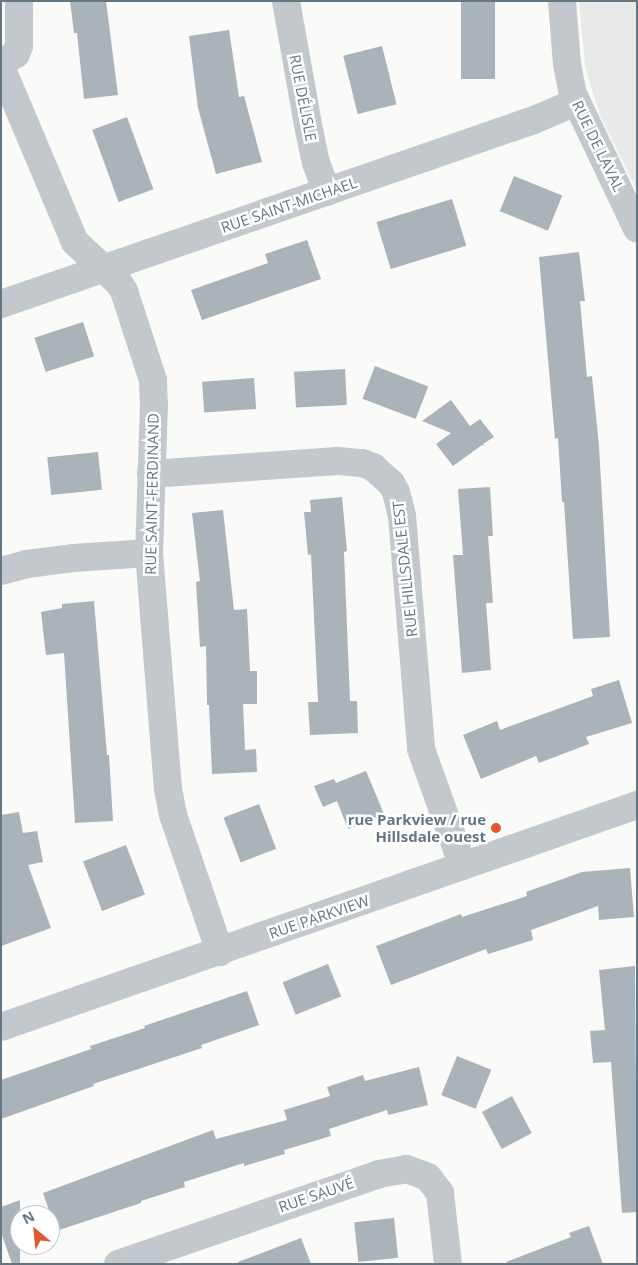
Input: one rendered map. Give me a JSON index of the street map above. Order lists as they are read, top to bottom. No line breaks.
{"streets":{"street":["RUE DÉLISLE","RUE DE LAVAL","RUE SAINT-MICHAEL","RUE SAINT-FERDINAND","RUE HILLSDALE EST","RUE PARKVIEW","RUE SAUVÉ"]},"crossings":[["RUE DÉLISLE","RUE SAINT-MICHAEL"],["RUE DE LAVAL","RUE SAINT-MICHAEL"],["RUE SAINT-MICHAEL","RUE SAINT-FERDINAND"],["RUE SAINT-FERDINAND","RUE HILLSDALE EST"],["RUE SAINT-FERDINAND","RUE PARKVIEW"],["RUE HILLSDALE EST","RUE PARKVIEW"]],"places":["rue Parkview / rue Hillsdale ouest"],"north":"top left"}
